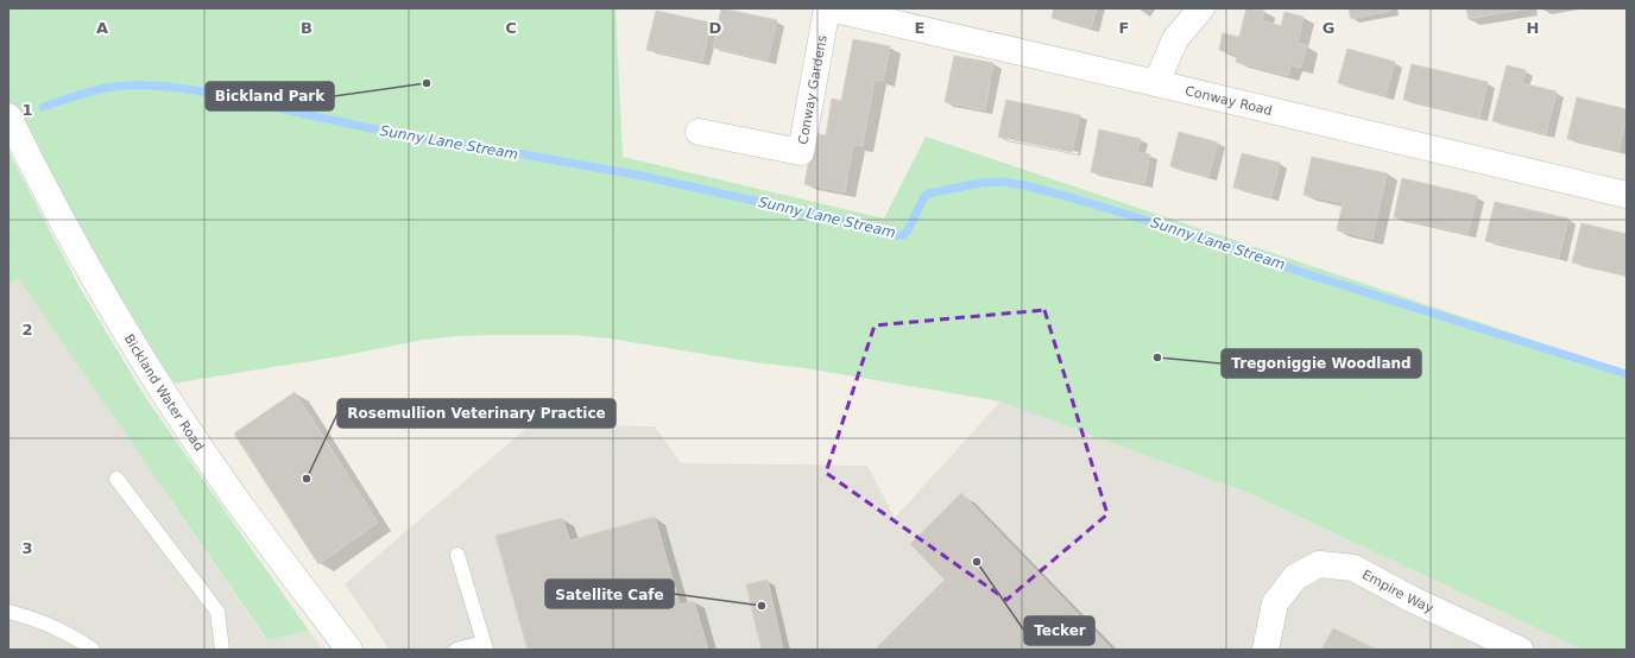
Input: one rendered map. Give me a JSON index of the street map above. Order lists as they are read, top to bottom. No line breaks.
{"streets":{"street":["Conway Gardens","Conway Road","Bickland Water Road","Empire Way"]},"crossings":[["Conway Gardens","Conway Road"]],"water":["Sunny Lane Stream"],"places":["Bickland Park","Tregoniggie Woodland","Rosemullion Veterinary Practice","Tecker","Satellite Cafe"],"grid":{"columns":["A","B","C","D","E","F","G","H"],"rows":["1","2","3"]}}
